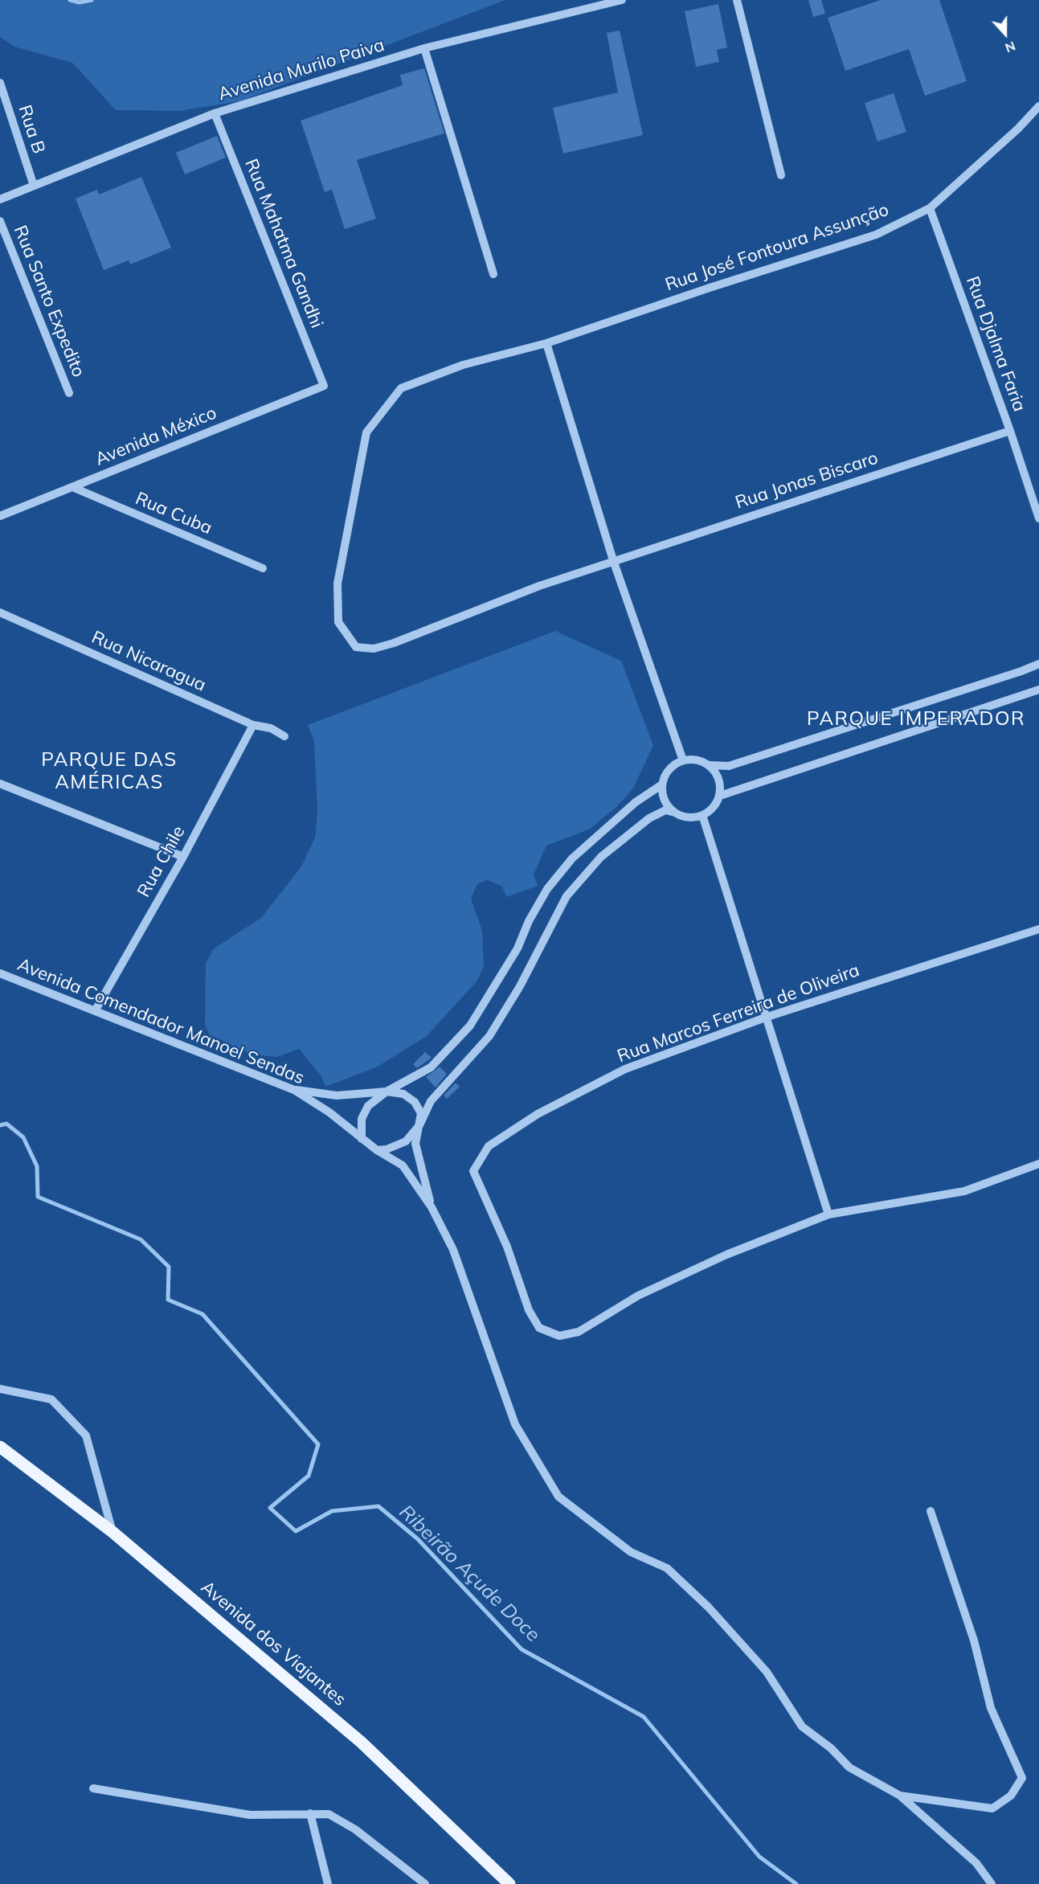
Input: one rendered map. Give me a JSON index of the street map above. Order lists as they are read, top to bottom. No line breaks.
{"streets":{"main road":["Avenida dos Viajantes"],"street":["Avenida Murilo Paiva","Rua B","Rua Mahatma Gandhi","Rua José Fontoura Assunção","Rua Santo Expedito","Rua Djalma Faria","Avenida México","Rua Jonas Biscaro","Rua Cuba","Rua Nicaragua","Rua Chile","Rua Marcos Ferreira de Oliveira","Avenida Comendador Manoel Sendas"]},"crossings":[["Avenida Murilo Paiva","Rua B"],["Avenida Murilo Paiva","Rua Mahatma Gandhi"],["Rua Mahatma Gandhi","Avenida México"],["Rua José Fontoura Assunção","Rua Djalma Faria"],["Rua José Fontoura Assunção","Rua Jonas Biscaro"],["Rua Djalma Faria","Rua Jonas Biscaro"],["Avenida México","Rua Cuba"],["Rua Nicaragua","Rua Chile"],["Rua Chile","Avenida Comendador Manoel Sendas"]],"districts":["PARQUE IMPERADOR","PARQUE DAS AMÉRICAS"],"water":["Ribeirão Açude Doce"],"north":"bottom"}
